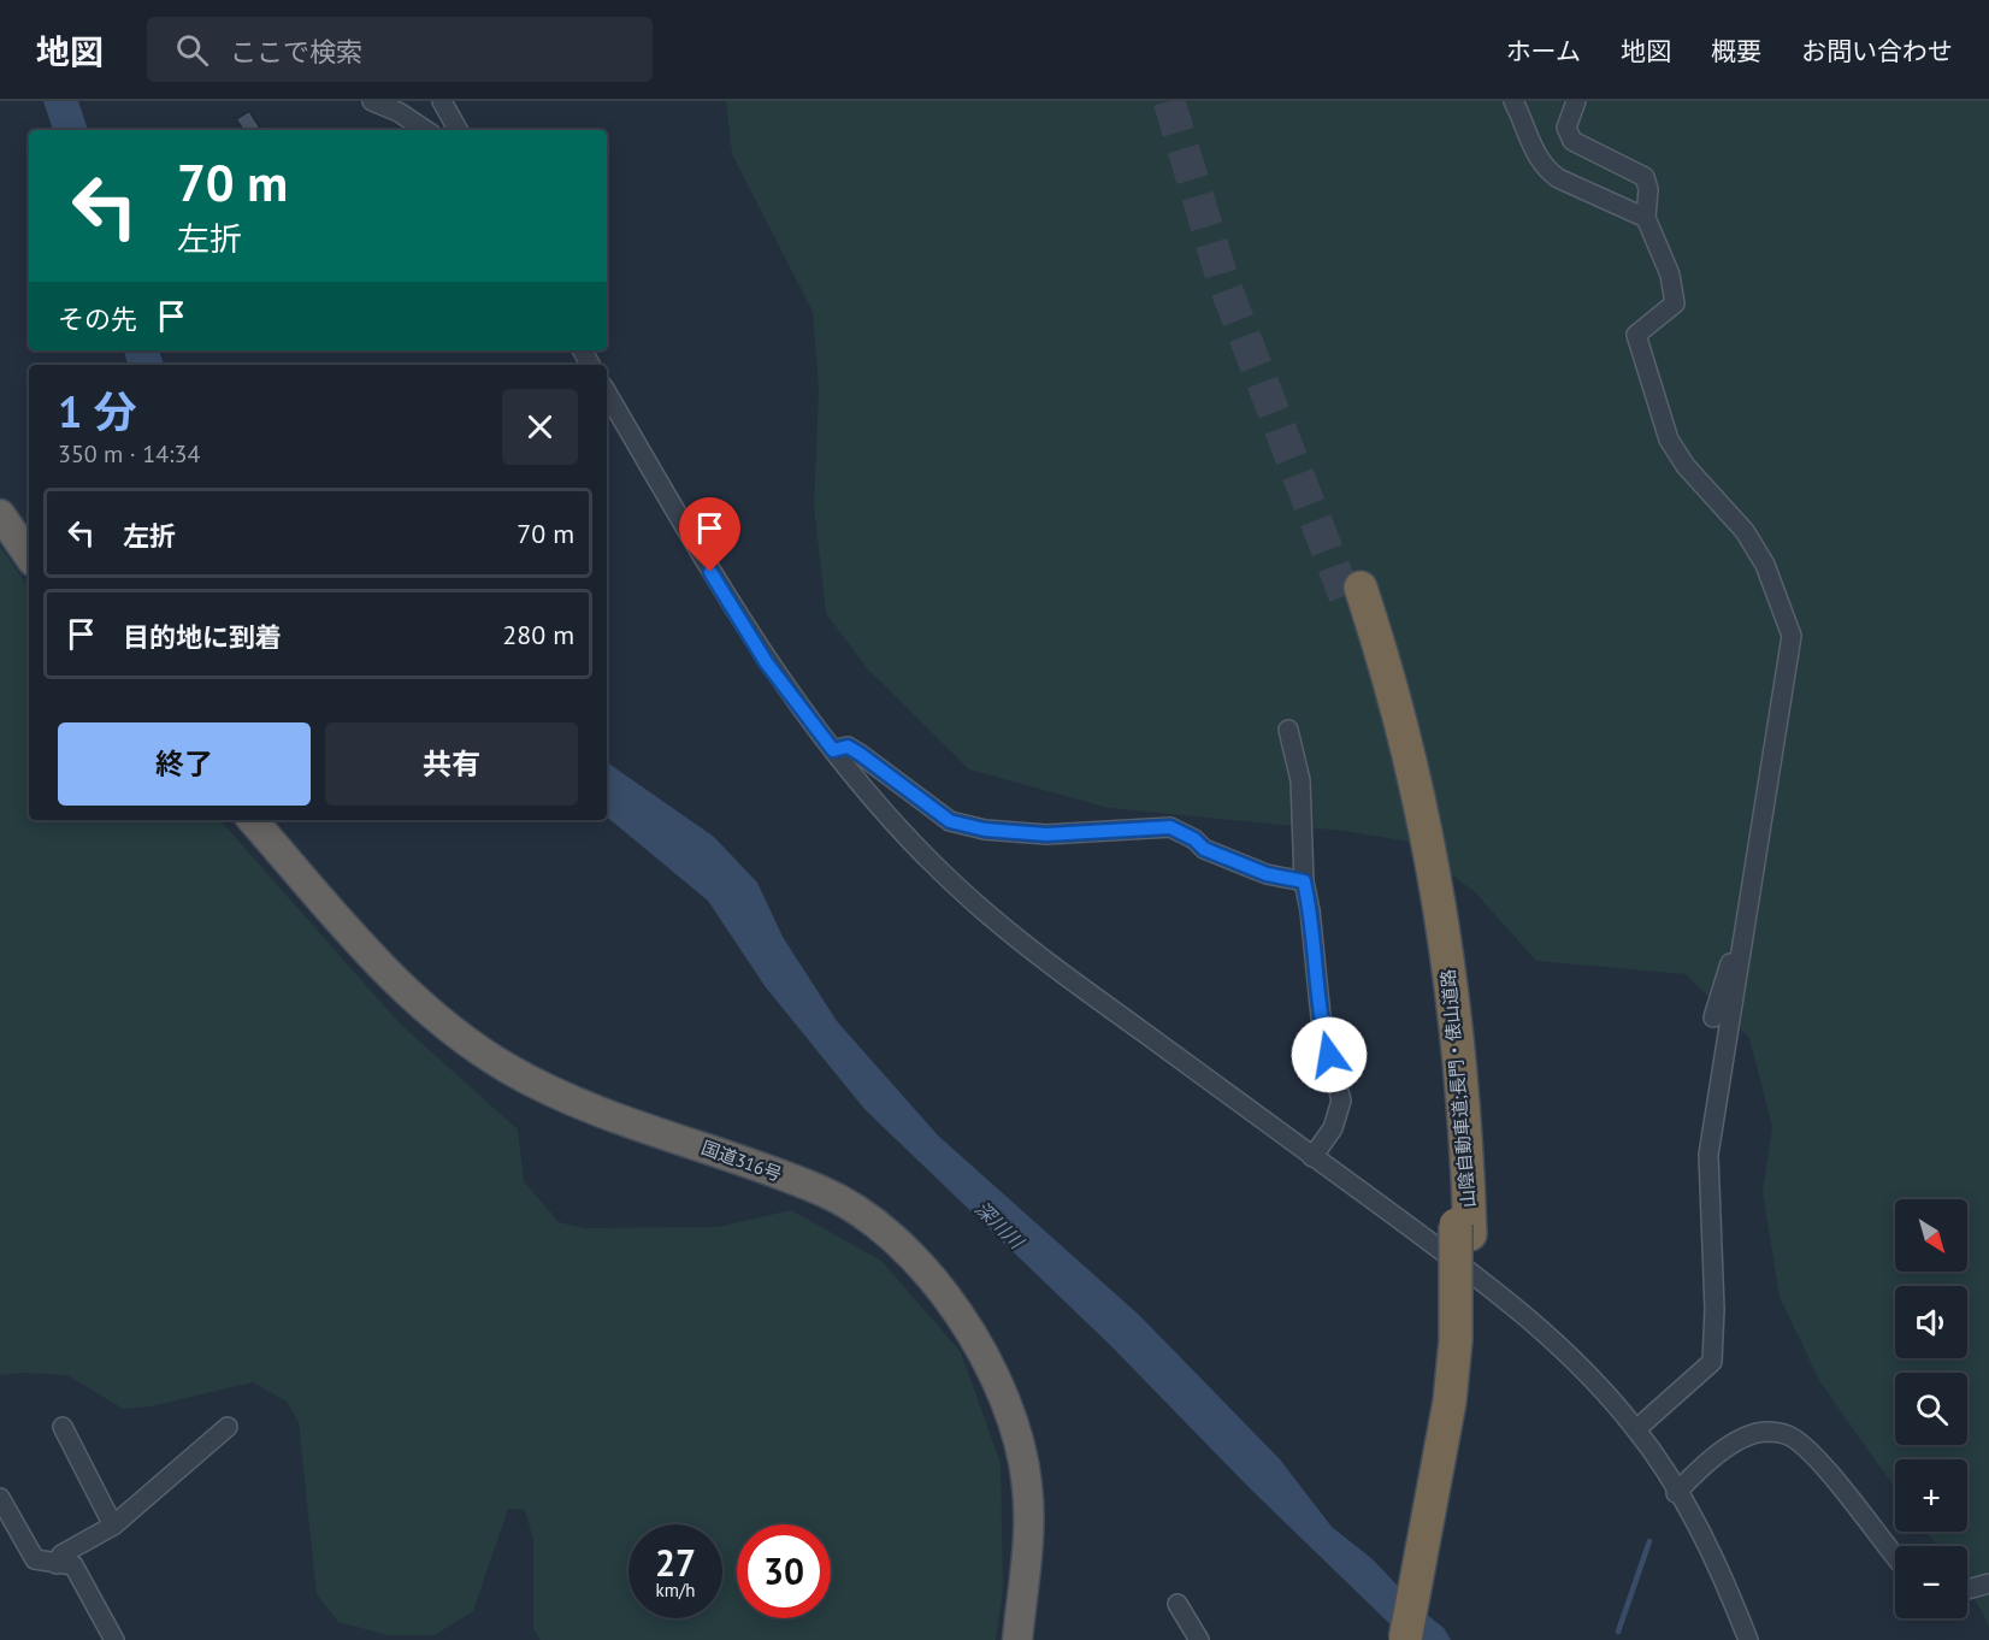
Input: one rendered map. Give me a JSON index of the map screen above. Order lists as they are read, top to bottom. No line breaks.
{"streets":{"highway":["山陰自動車道;長門・俵山道路","国道316号"]},"water":["深川川"],"north":"bottom right","page":{"header":"地図","search":"ここで検索","nav":["ホーム","地図","概要","お問い合わせ"],"turn":["70 m","左折"],"then":"その先","heading":["1 分","350 m · 14:34"],"list":[{"name":"左折","value":"70 m"},{"name":"目的地に到着","value":"280 m"}],"buttons":["終了","共有"],"map_buttons":["+","−"],"speed":"27 km/h","limit":"30"}}
